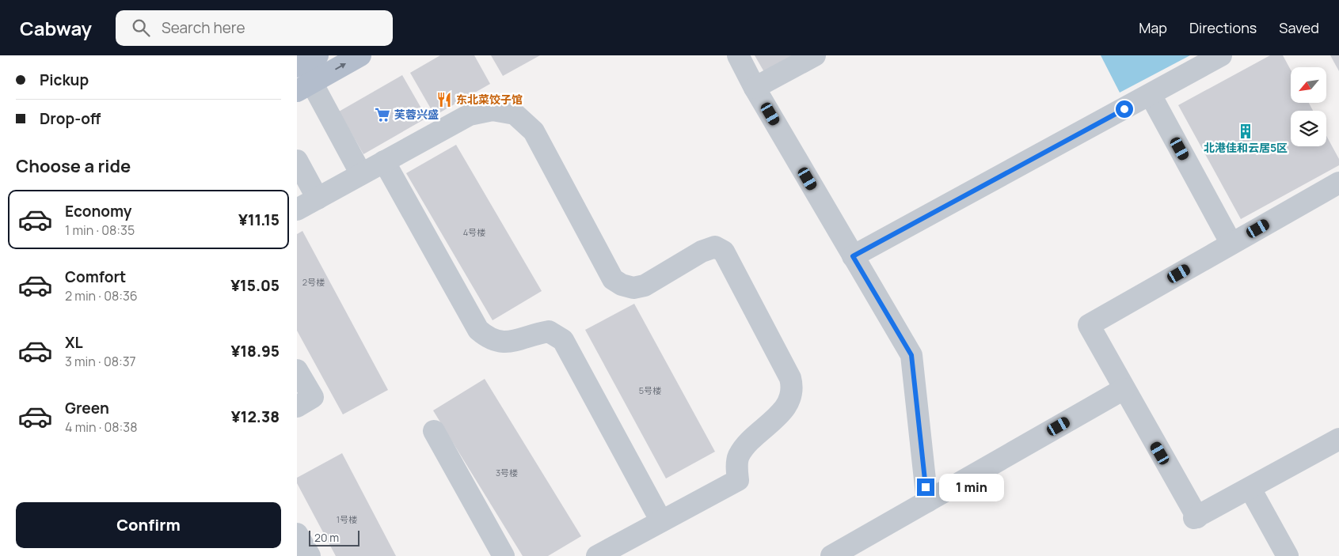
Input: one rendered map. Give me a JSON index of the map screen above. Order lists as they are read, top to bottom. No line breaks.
{"places":{"restaurant":["东北菜饺子馆"],"supermarket":["芙蓉兴盛"],"building":["北港佳和云居5区"]},"house_numbers":["4号楼","2号楼","5号楼","3号楼","1号楼"],"scale_bar":"20 m","north":"bottom left","page":{"header":"Cabway","search":"Search here","nav":["Map","Directions","Saved"],"banner":["Pickup","Drop-off"],"heading":"Choose a ride","list":[{"name":"Economy","note":"1 min · 08:35","value":"¥11.15"},{"name":"Comfort","note":"2 min · 08:36","value":"¥15.05"},{"name":"XL","note":"3 min · 08:37","value":"¥18.95"},{"name":"Green","note":"4 min · 08:38","value":"¥12.38"}],"bubble":"1 min","buttons":"Confirm","scale":"20 m"}}
